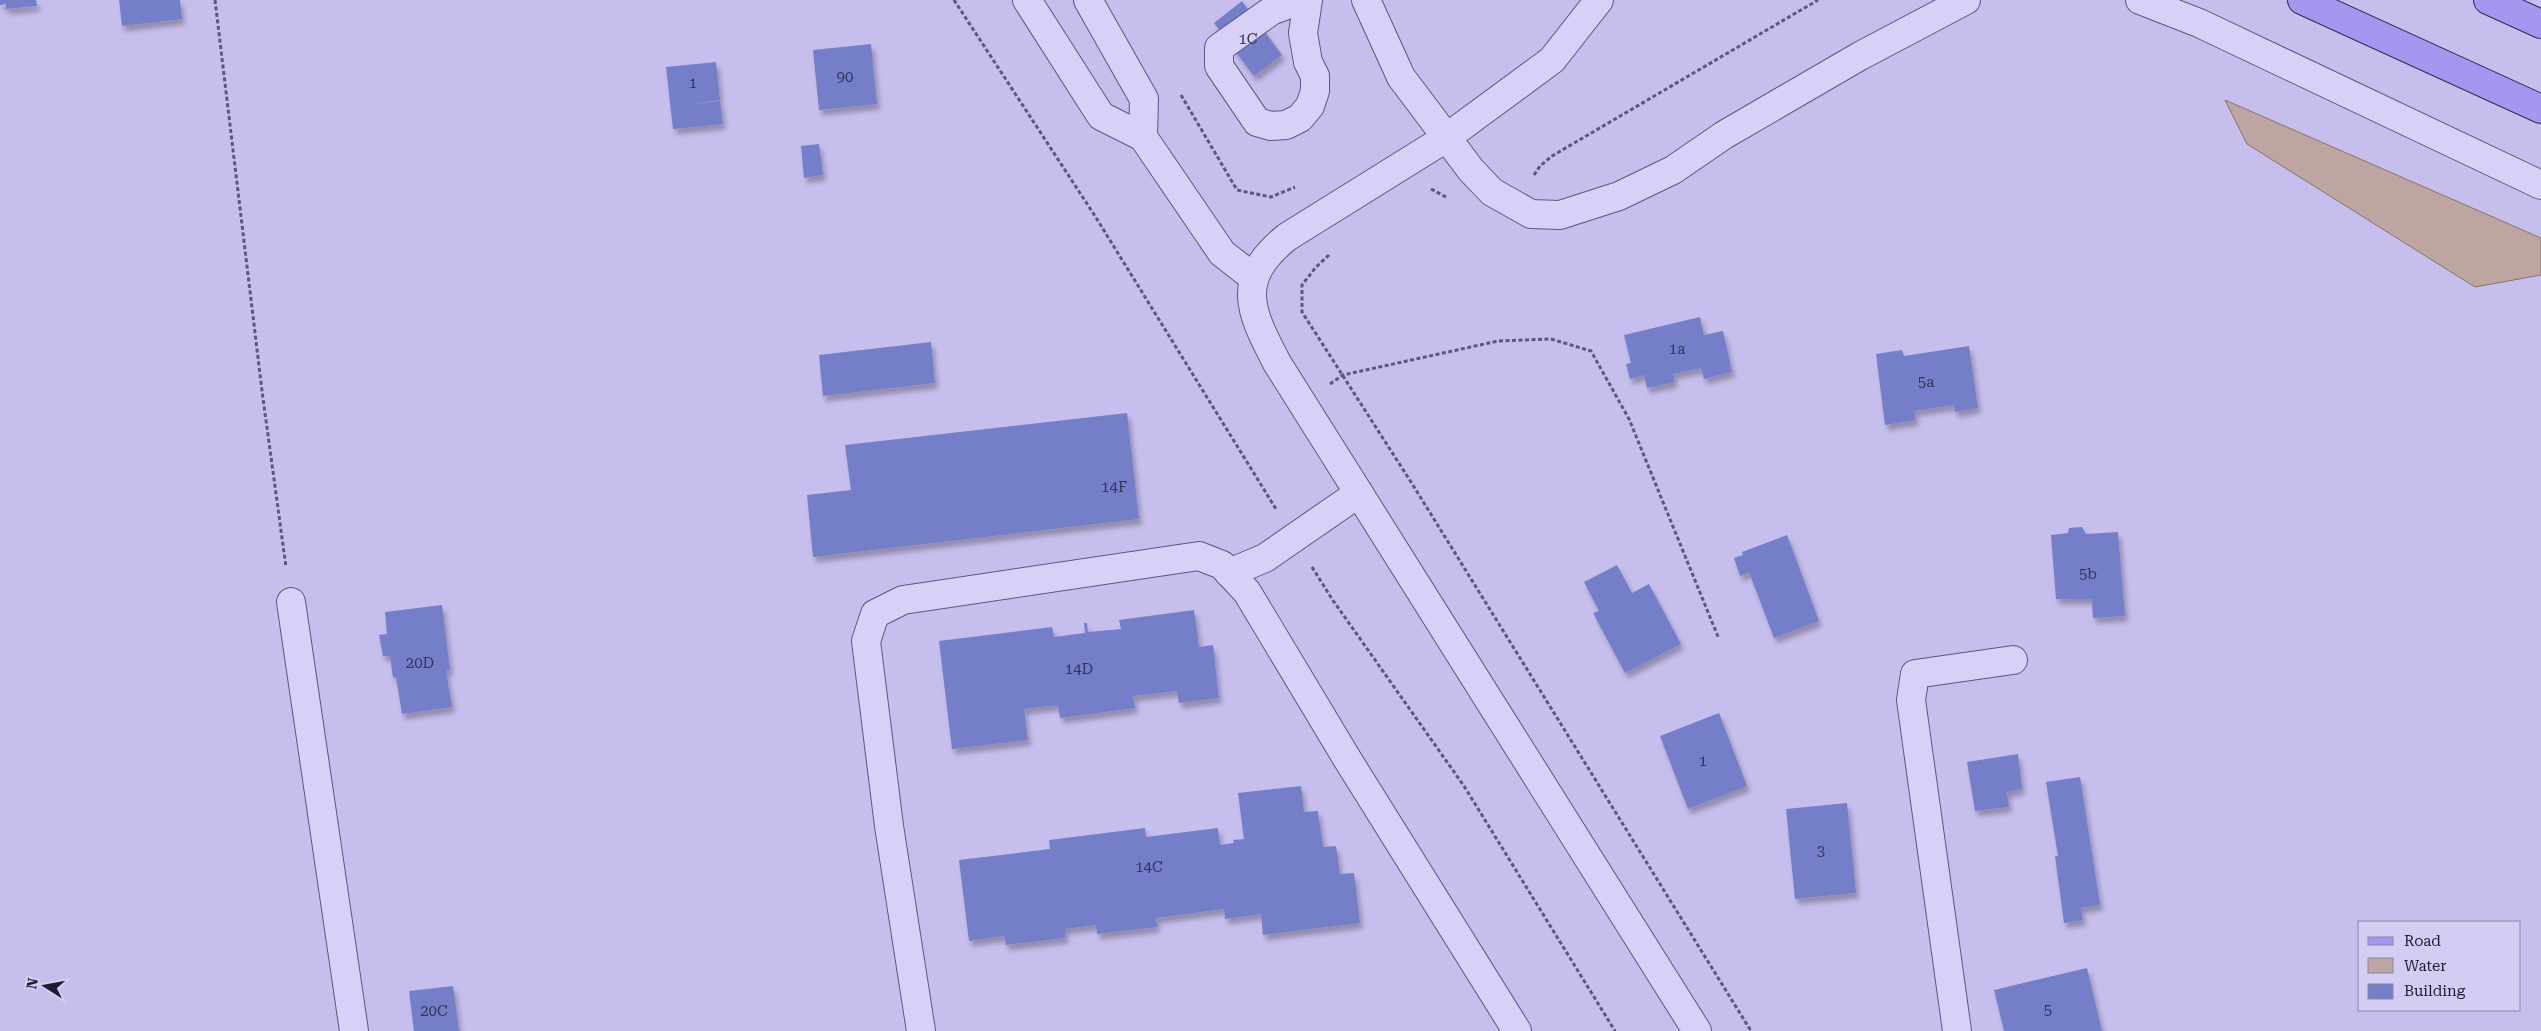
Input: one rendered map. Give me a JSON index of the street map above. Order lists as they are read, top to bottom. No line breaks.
{"house_numbers":["1C","90","1","1a","5a","14F","5b","20D","14D","1","3","14C","5","20C"],"legend":["Road","Water","Building"],"north":"left"}
